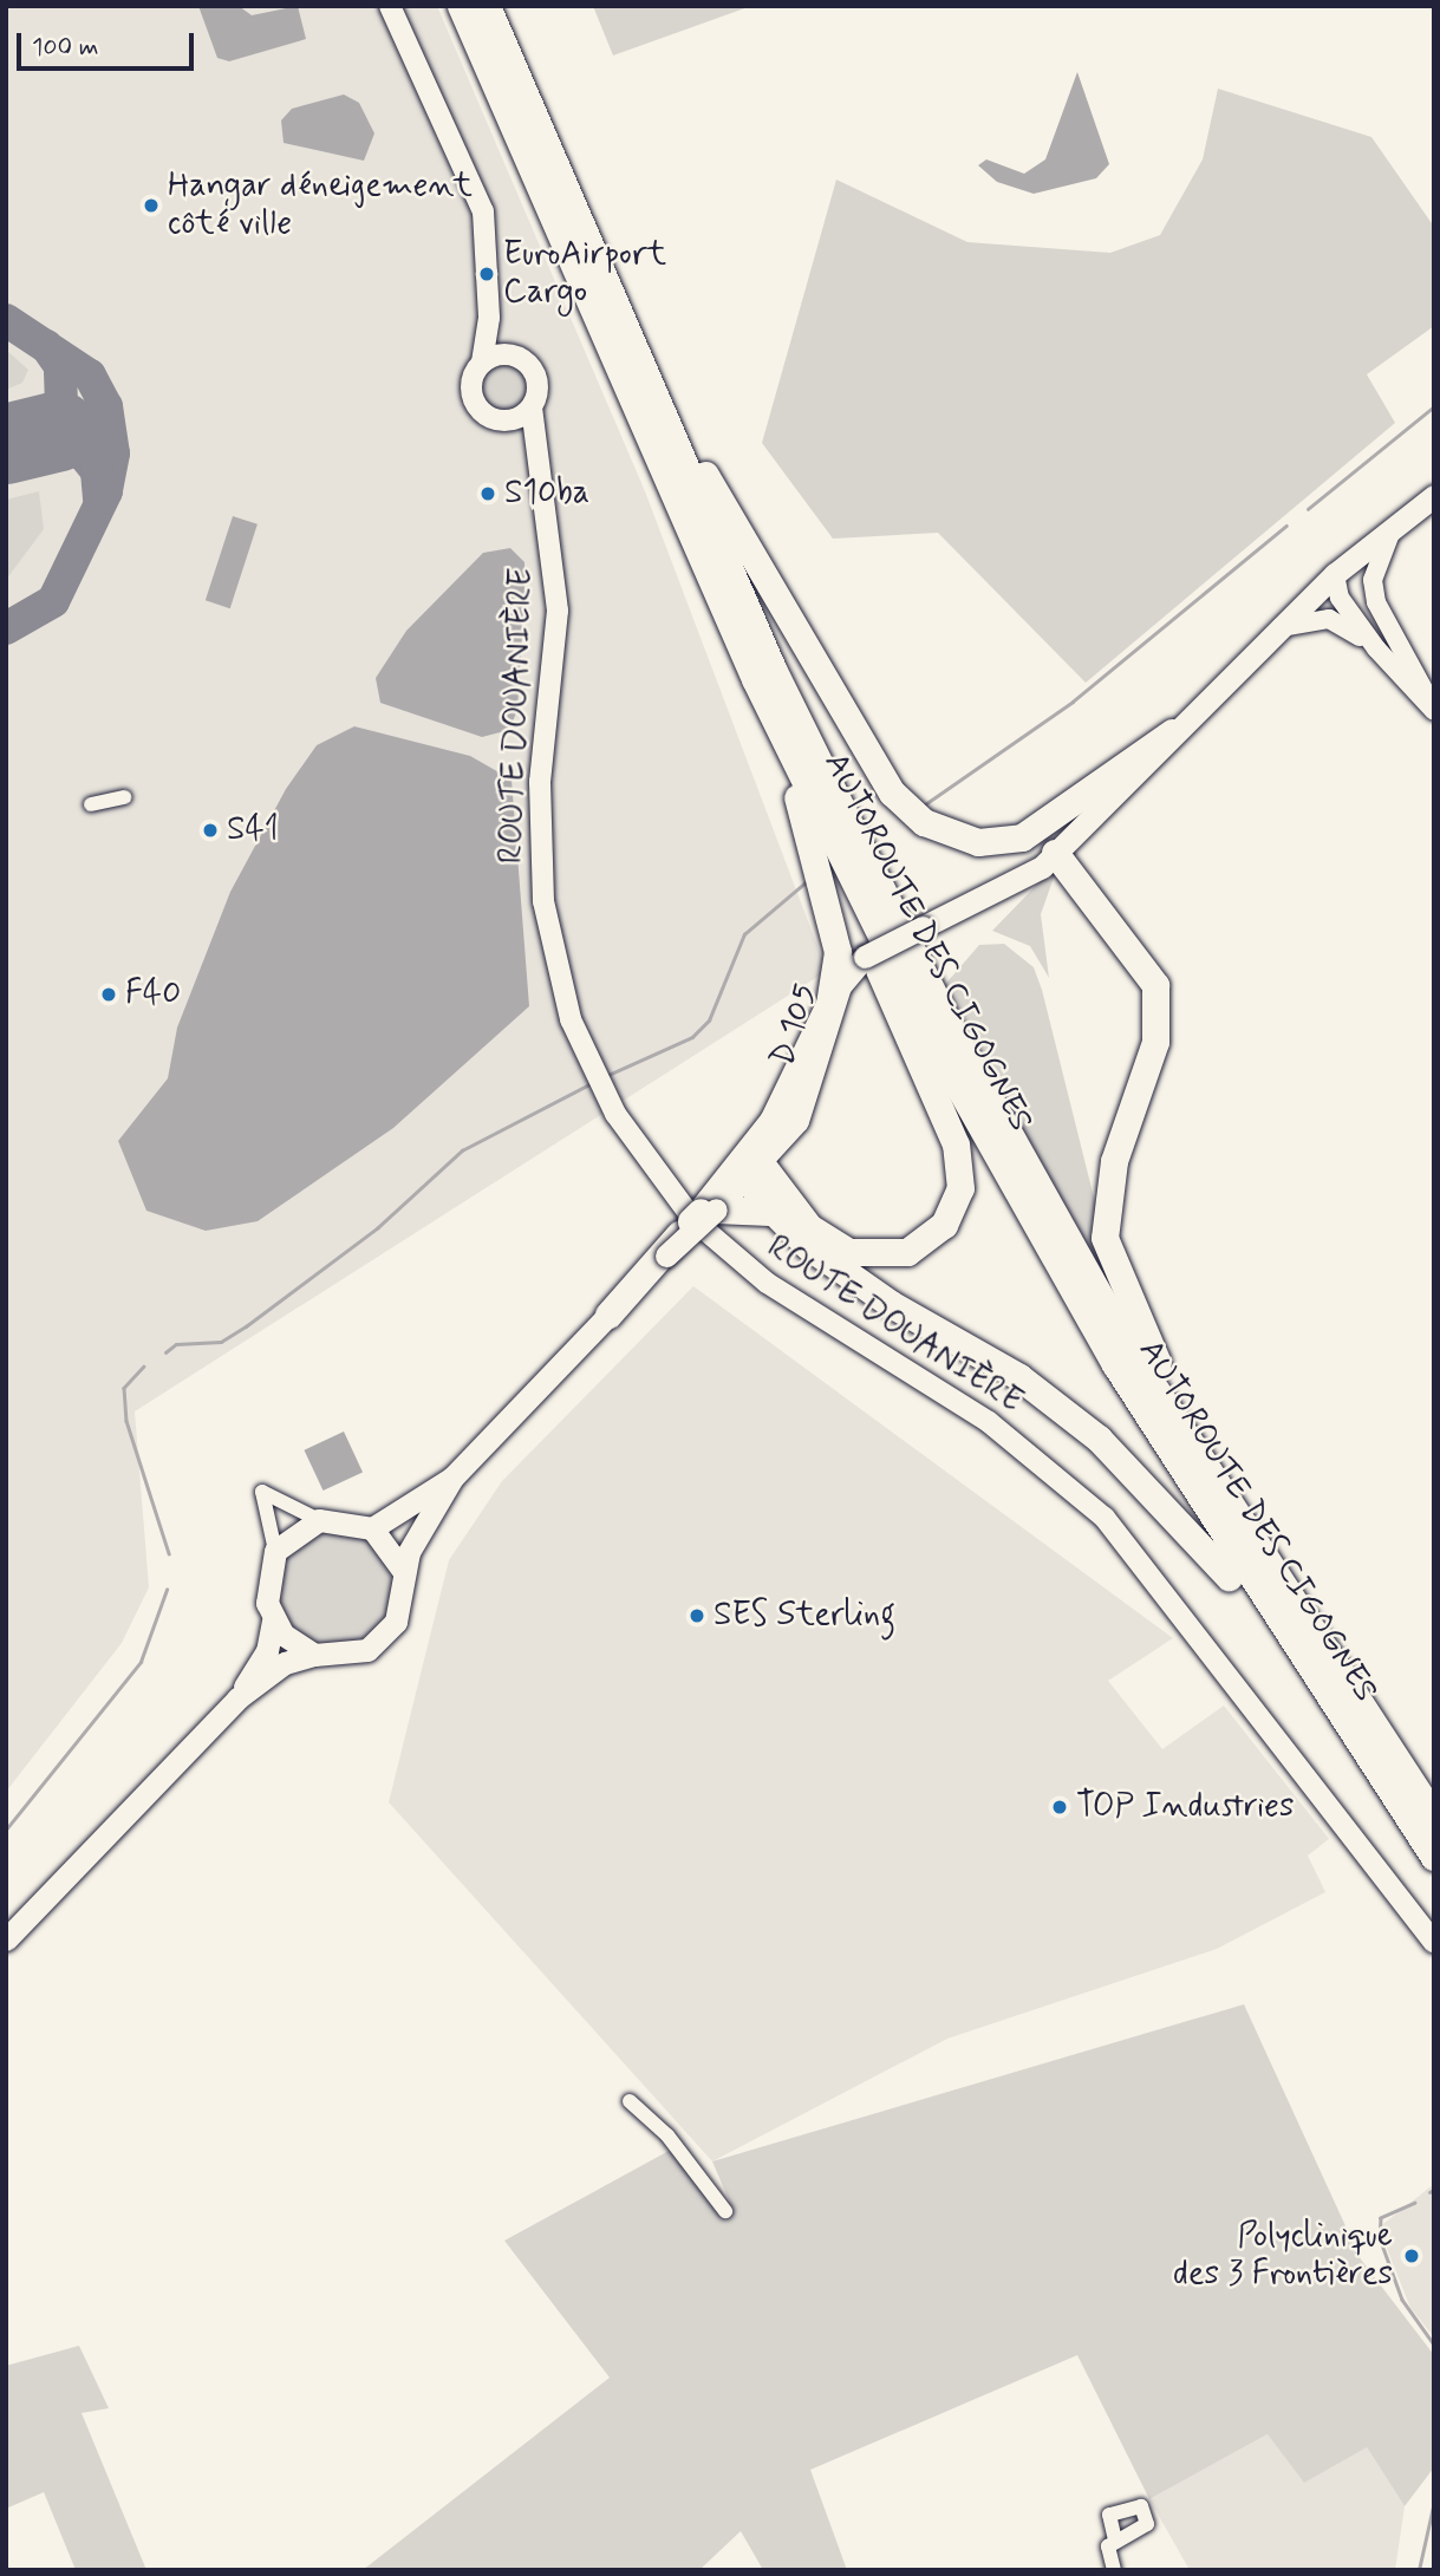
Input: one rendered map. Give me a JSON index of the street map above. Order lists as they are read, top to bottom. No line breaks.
{"streets":{"highway":["AUTOROUTE DES CIGOGNES"],"main road":["ROUTE DOUANIÈRE","D 105"]},"places":["Hangar déneigement côté ville","EuroAirport Cargo","S10ba","S41","F40","SES Sterling","TOP Industries","Polyclinique des 3 Frontières"],"scale_bar":"100 m"}
